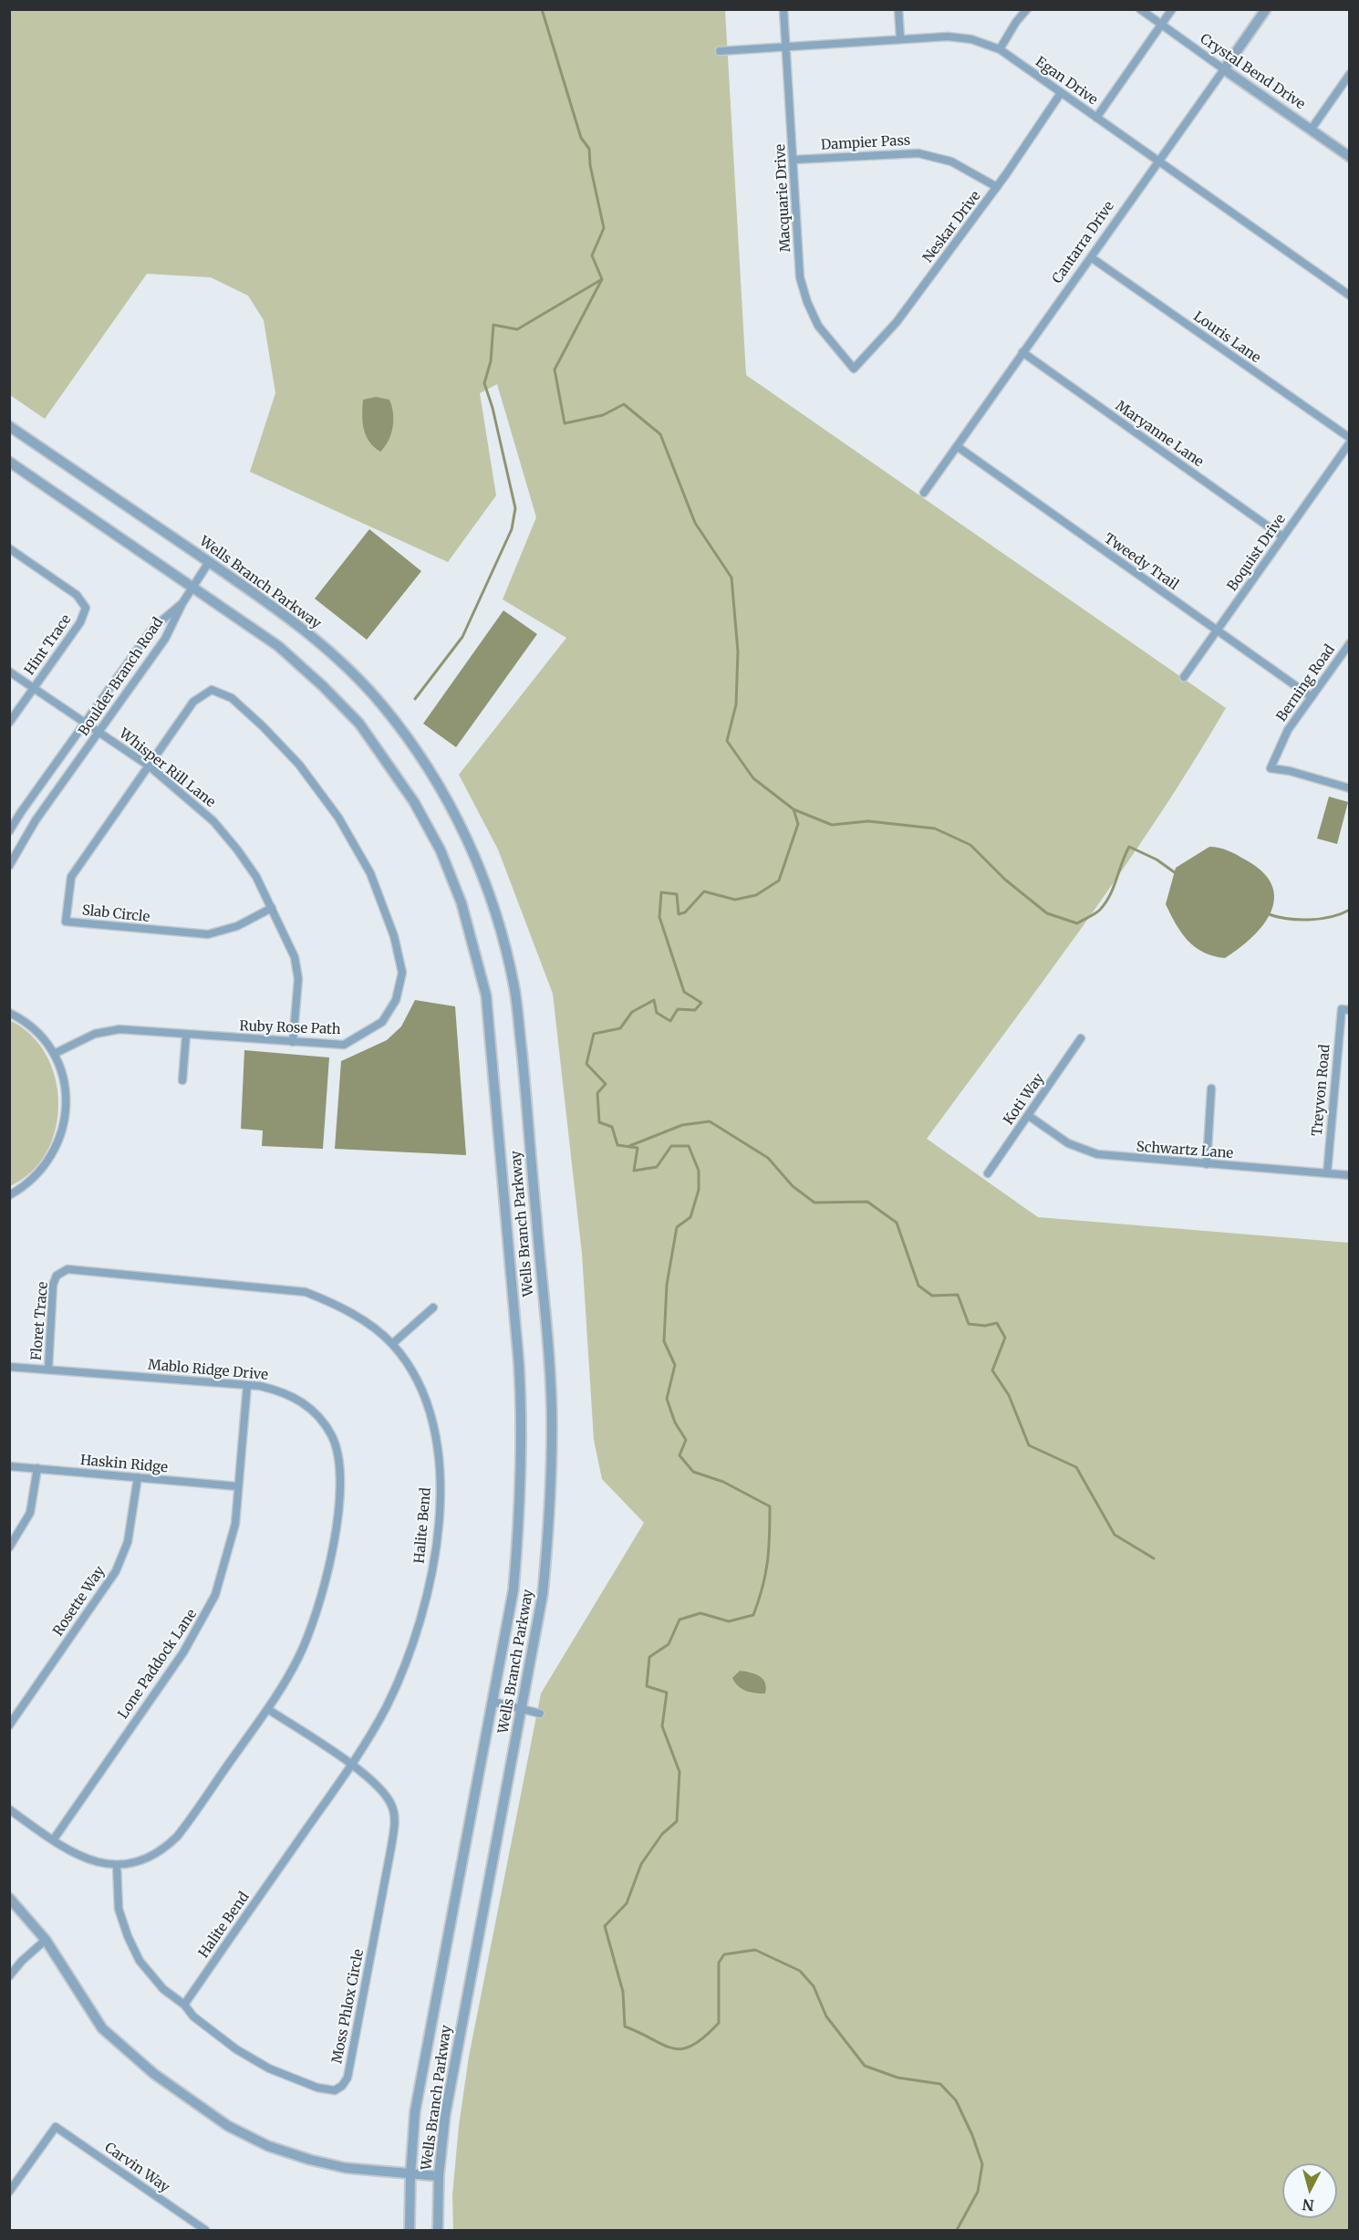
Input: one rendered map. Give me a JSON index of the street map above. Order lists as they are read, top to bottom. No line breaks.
{"streets":{"street":["Crystal Bend Drive","Egan Drive","Dampier Pass","Macquarie Drive","Neskar Drive","Cantarra Drive","Louris Lane","Maryanne Lane","Boquist Drive","Tweedy Trail","Wells Branch Parkway","Hint Trace","Boulder Branch Road","Berning Road","Whisper Rill Lane","Slab Circle","Ruby Rose Path","Treyvon Road","Koti Way","Schwartz Lane","Floret Trace","Mablo Ridge Drive","Haskin Ridge","Halite Bend","Rosette Way","Lone Paddock Lane","Moss Phlox Circle","Carvin Way"]},"crossings":[["Crystal Bend Drive","Cantarra Drive"],["Egan Drive","Macquarie Drive"],["Egan Drive","Neskar Drive"],["Egan Drive","Cantarra Drive"],["Dampier Pass","Macquarie Drive"],["Dampier Pass","Neskar Drive"],["Macquarie Drive","Neskar Drive"],["Cantarra Drive","Louris Lane"],["Cantarra Drive","Maryanne Lane"],["Cantarra Drive","Tweedy Trail"],["Louris Lane","Boquist Drive"],["Maryanne Lane","Boquist Drive"],["Boquist Drive","Tweedy Trail"],["Tweedy Trail","Berning Road"],["Hint Trace","Whisper Rill Lane"],["Boulder Branch Road","Whisper Rill Lane"],["Whisper Rill Lane","Slab Circle"],["Whisper Rill Lane","Ruby Rose Path"],["Slab Circle","Ruby Rose Path"],["Treyvon Road","Schwartz Lane"],["Koti Way","Schwartz Lane"],["Floret Trace","Mablo Ridge Drive"],["Floret Trace","Halite Bend"],["Mablo Ridge Drive","Lone Paddock Lane"],["Mablo Ridge Drive","Moss Phlox Circle"],["Haskin Ridge","Rosette Way"],["Haskin Ridge","Lone Paddock Lane"],["Halite Bend","Moss Phlox Circle"]],"north":"bottom"}
